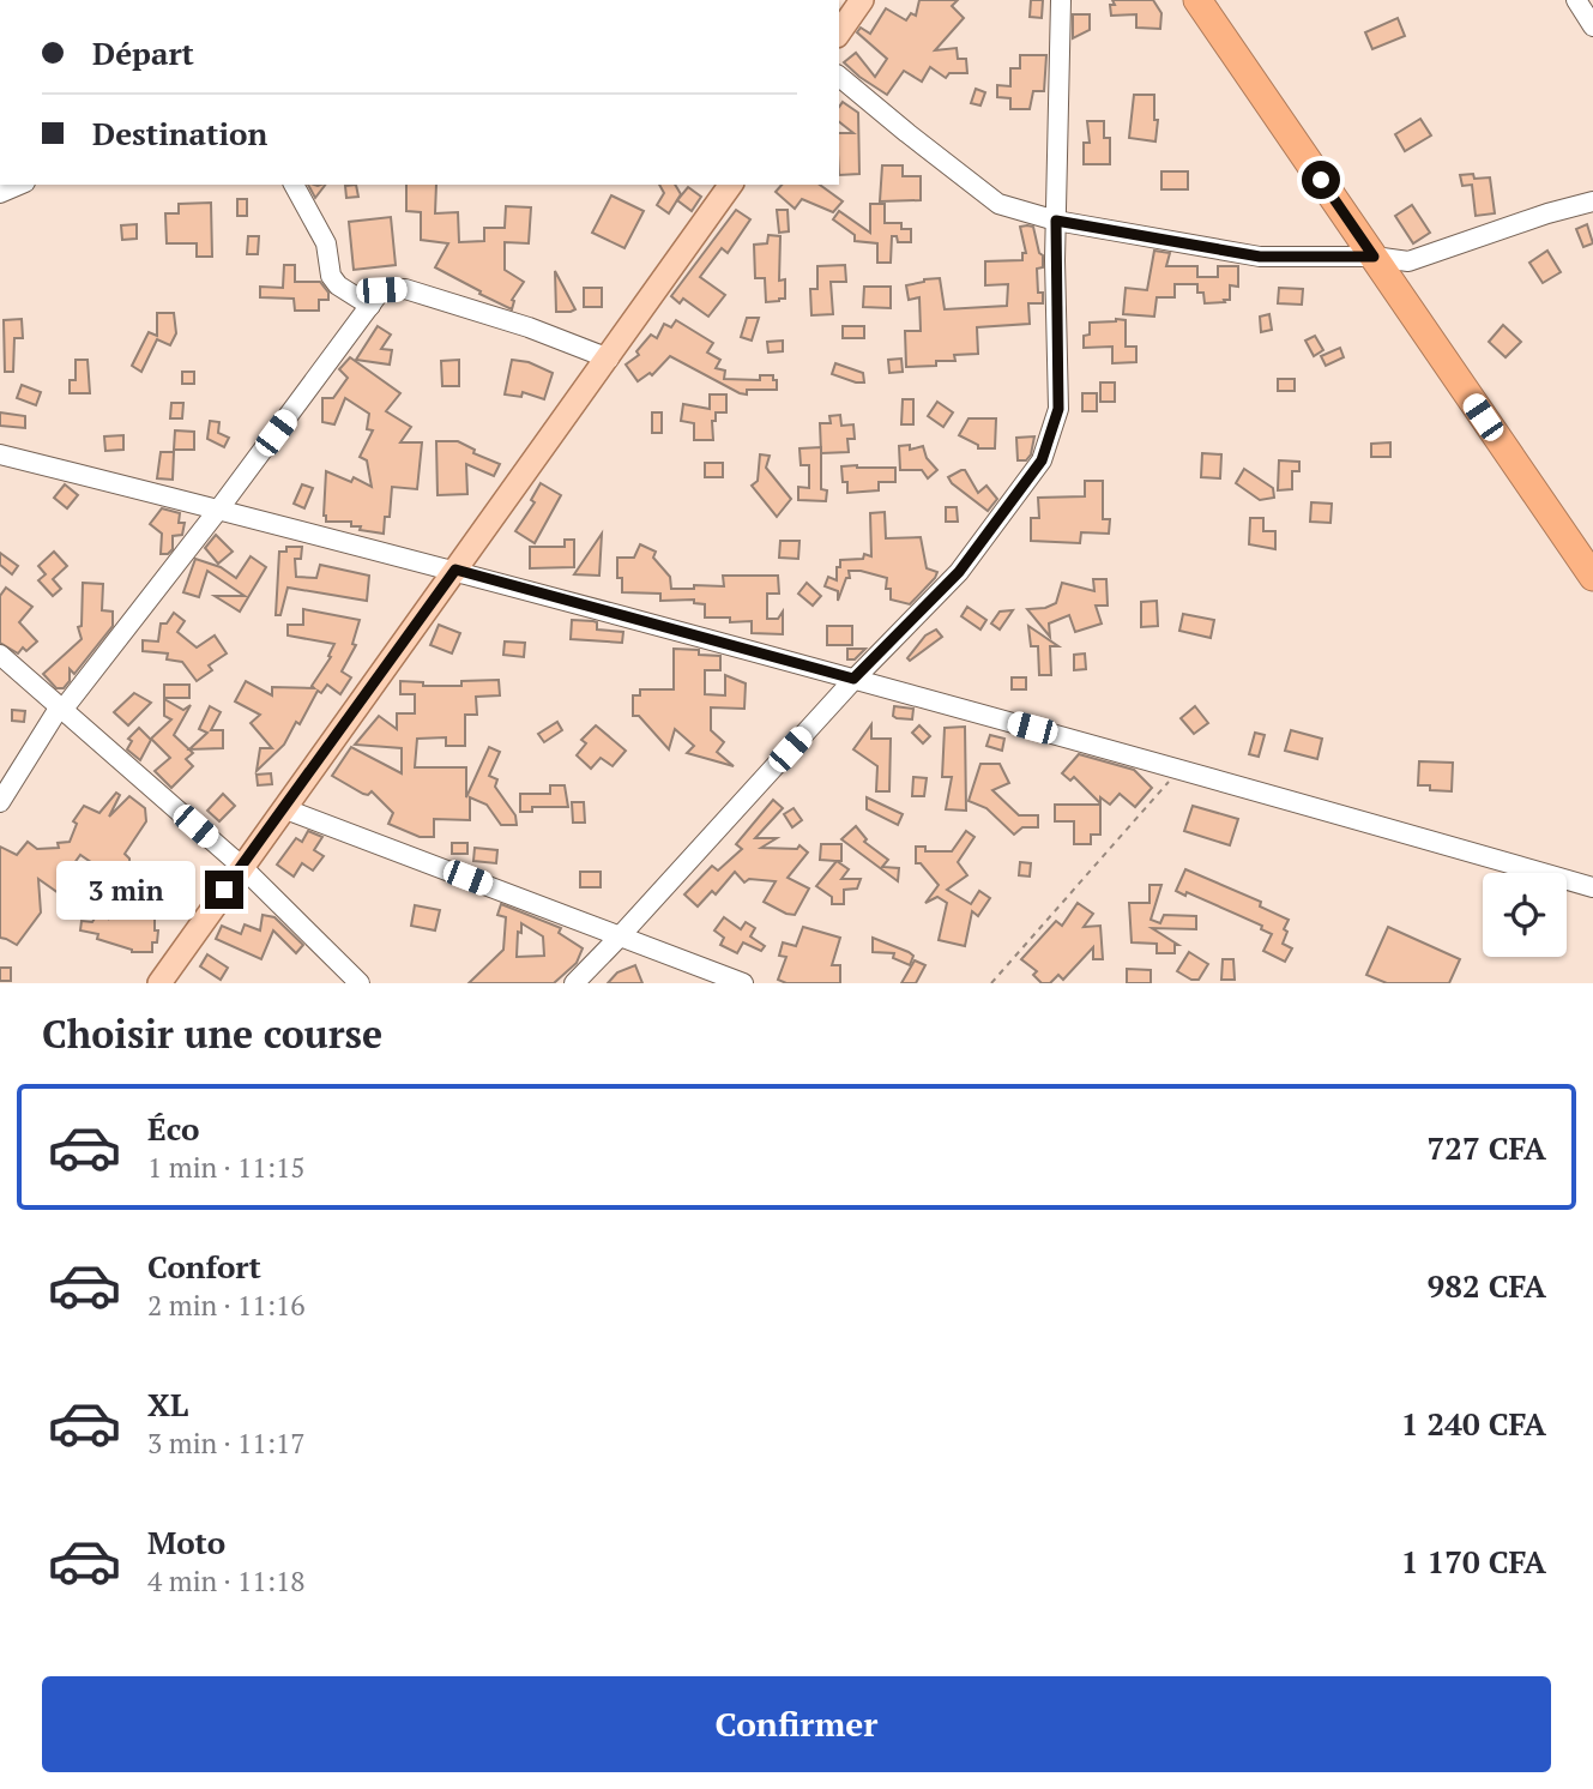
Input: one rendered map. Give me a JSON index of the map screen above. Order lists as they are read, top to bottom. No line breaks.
{"page":{"banner":["Départ","Destination"],"bubble":"3 min","heading":"Choisir une course","list":[{"name":"Éco","note":"1 min · 11:15","value":"727 CFA"},{"name":"Confort","note":"2 min · 11:16","value":"982 CFA"},{"name":"XL","note":"3 min · 11:17","value":"1 240 CFA"},{"name":"Moto","note":"4 min · 11:18","value":"1 170 CFA"}],"buttons":"Confirmer"}}
